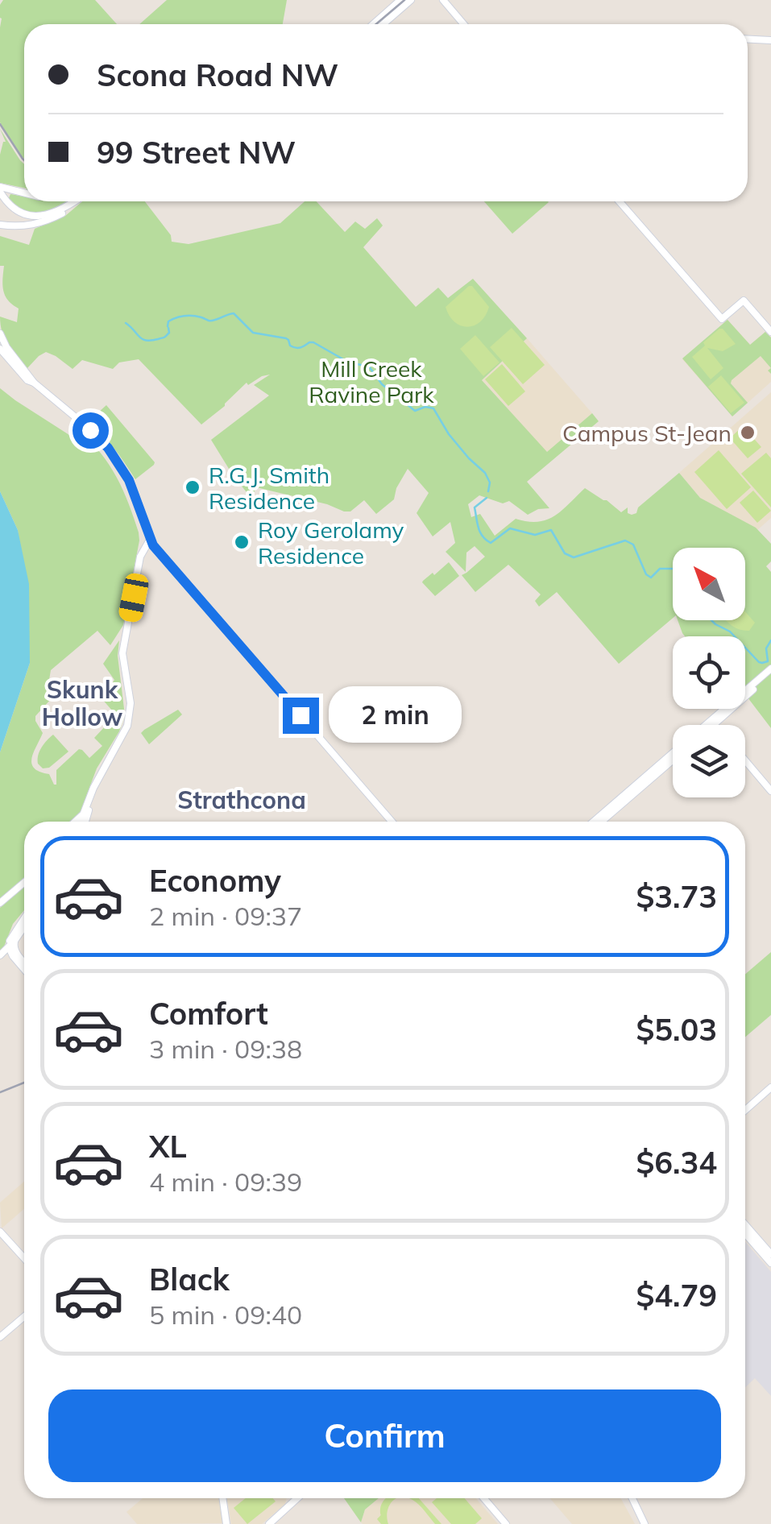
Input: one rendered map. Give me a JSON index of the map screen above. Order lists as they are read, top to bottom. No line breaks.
{"districts":["Skunk Hollow","Strathcona"],"parks":["Mill Creek Ravine Park"],"places":["Campus St-Jean","R.G.J. Smith Residence","Roy Gerolamy Residence"],"north":"top left","page":{"banner":["Scona Road NW","99 Street NW"],"bubble":"2 min","list":[{"name":"Economy","note":"2 min · 09:37","value":"$3.73"},{"name":"Comfort","note":"3 min · 09:38","value":"$5.03"},{"name":"XL","note":"4 min · 09:39","value":"$6.34"},{"name":"Black","note":"5 min · 09:40","value":"$4.79"}],"buttons":"Confirm"}}
